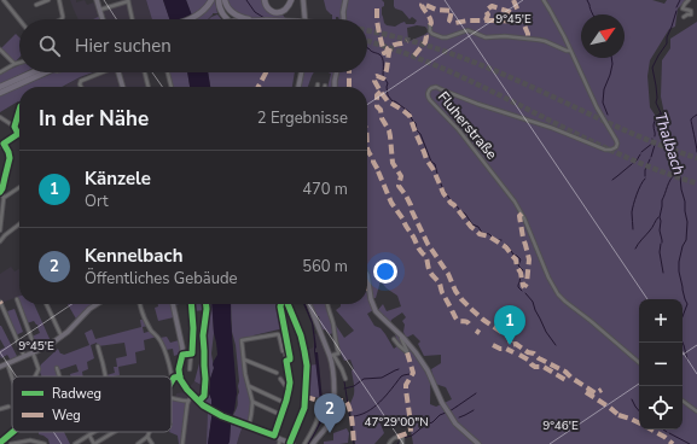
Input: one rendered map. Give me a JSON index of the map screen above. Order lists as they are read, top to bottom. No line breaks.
{"streets":{"street":["Fluherstraße"]},"water":["Thalbach"],"legend":["Radweg","Weg"],"north":"top right","page":{"search":"Hier suchen","heading":["In der Nähe","2 Ergebnisse"],"list":[{"mark":"1","name":"Känzele","note":"Ort","value":"470 m"},{"mark":"2","name":"Kennelbach","note":"Öffentliches Gebäude","value":"560 m"}],"map_buttons":["+","−"],"pins":["1","2"]},"coordinates":["9°45'E","47°29'00\"N","9°46'E"]}
